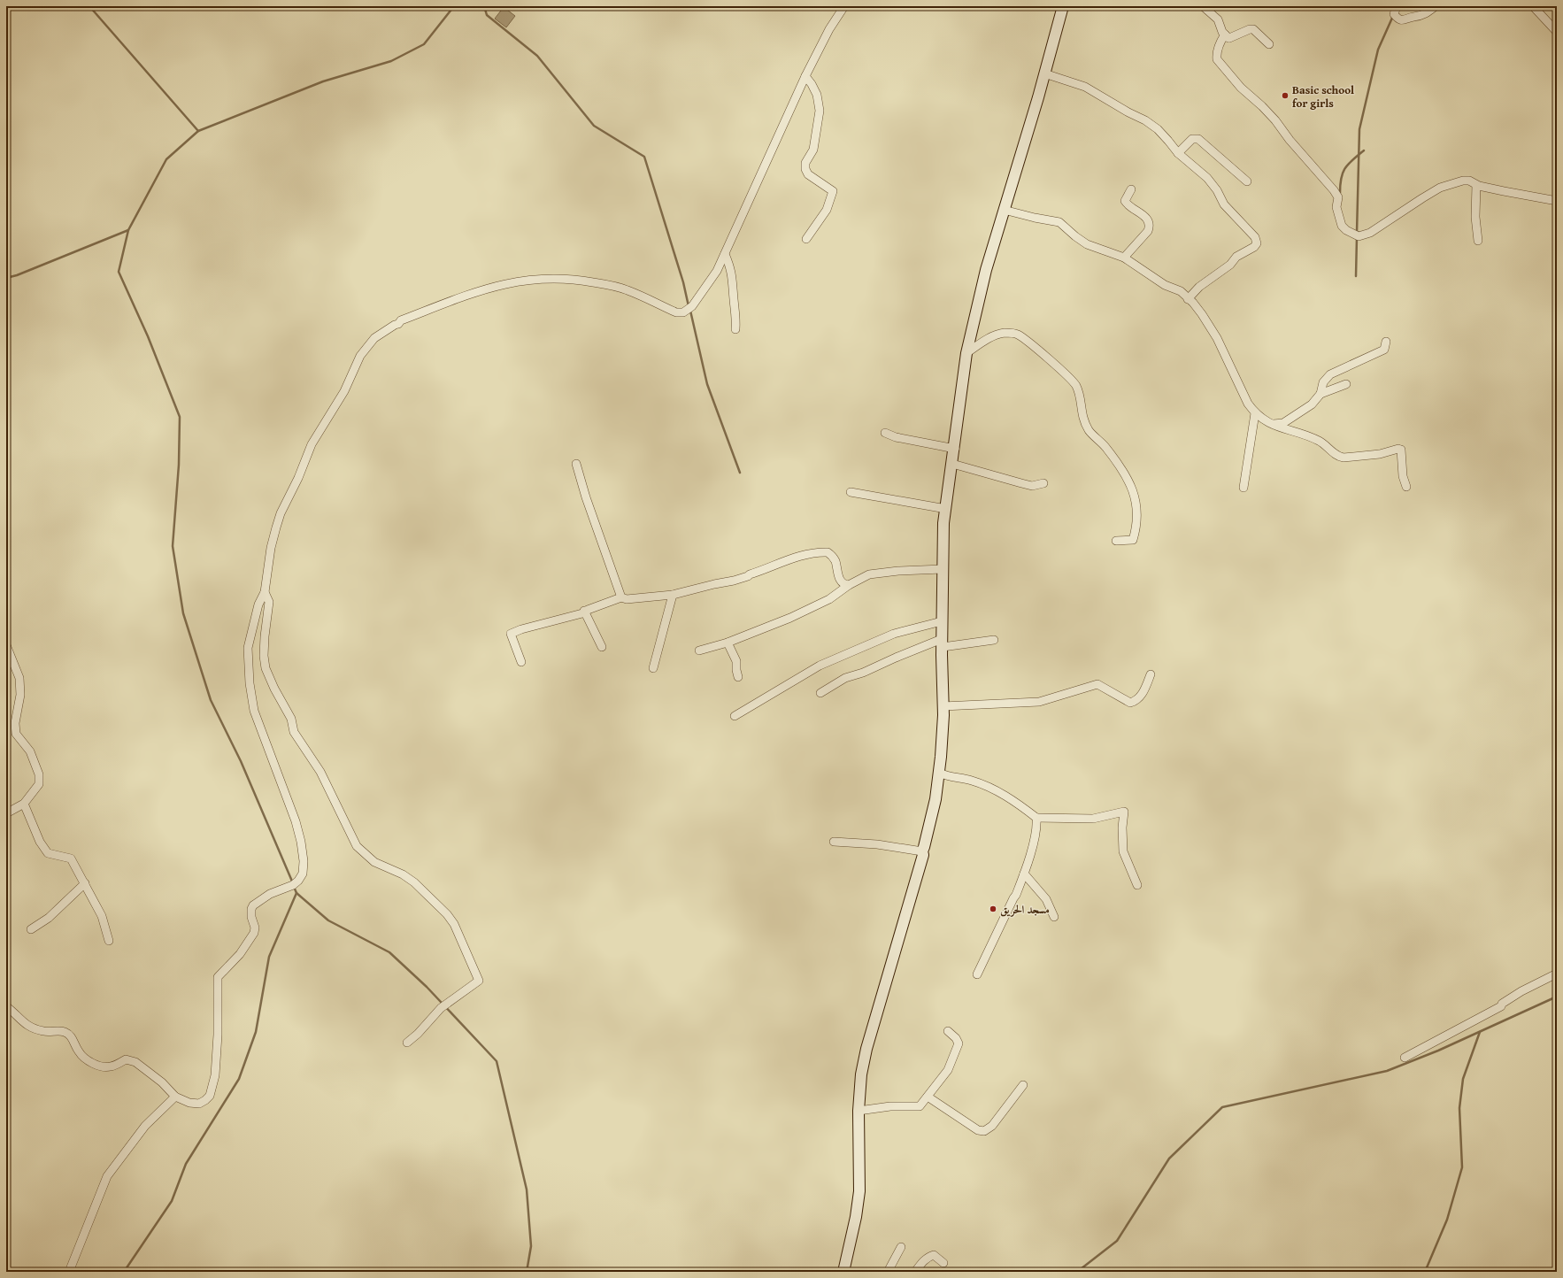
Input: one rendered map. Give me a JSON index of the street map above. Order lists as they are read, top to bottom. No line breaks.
{"places":["Basic school for girls","مسجد الحريق"]}
